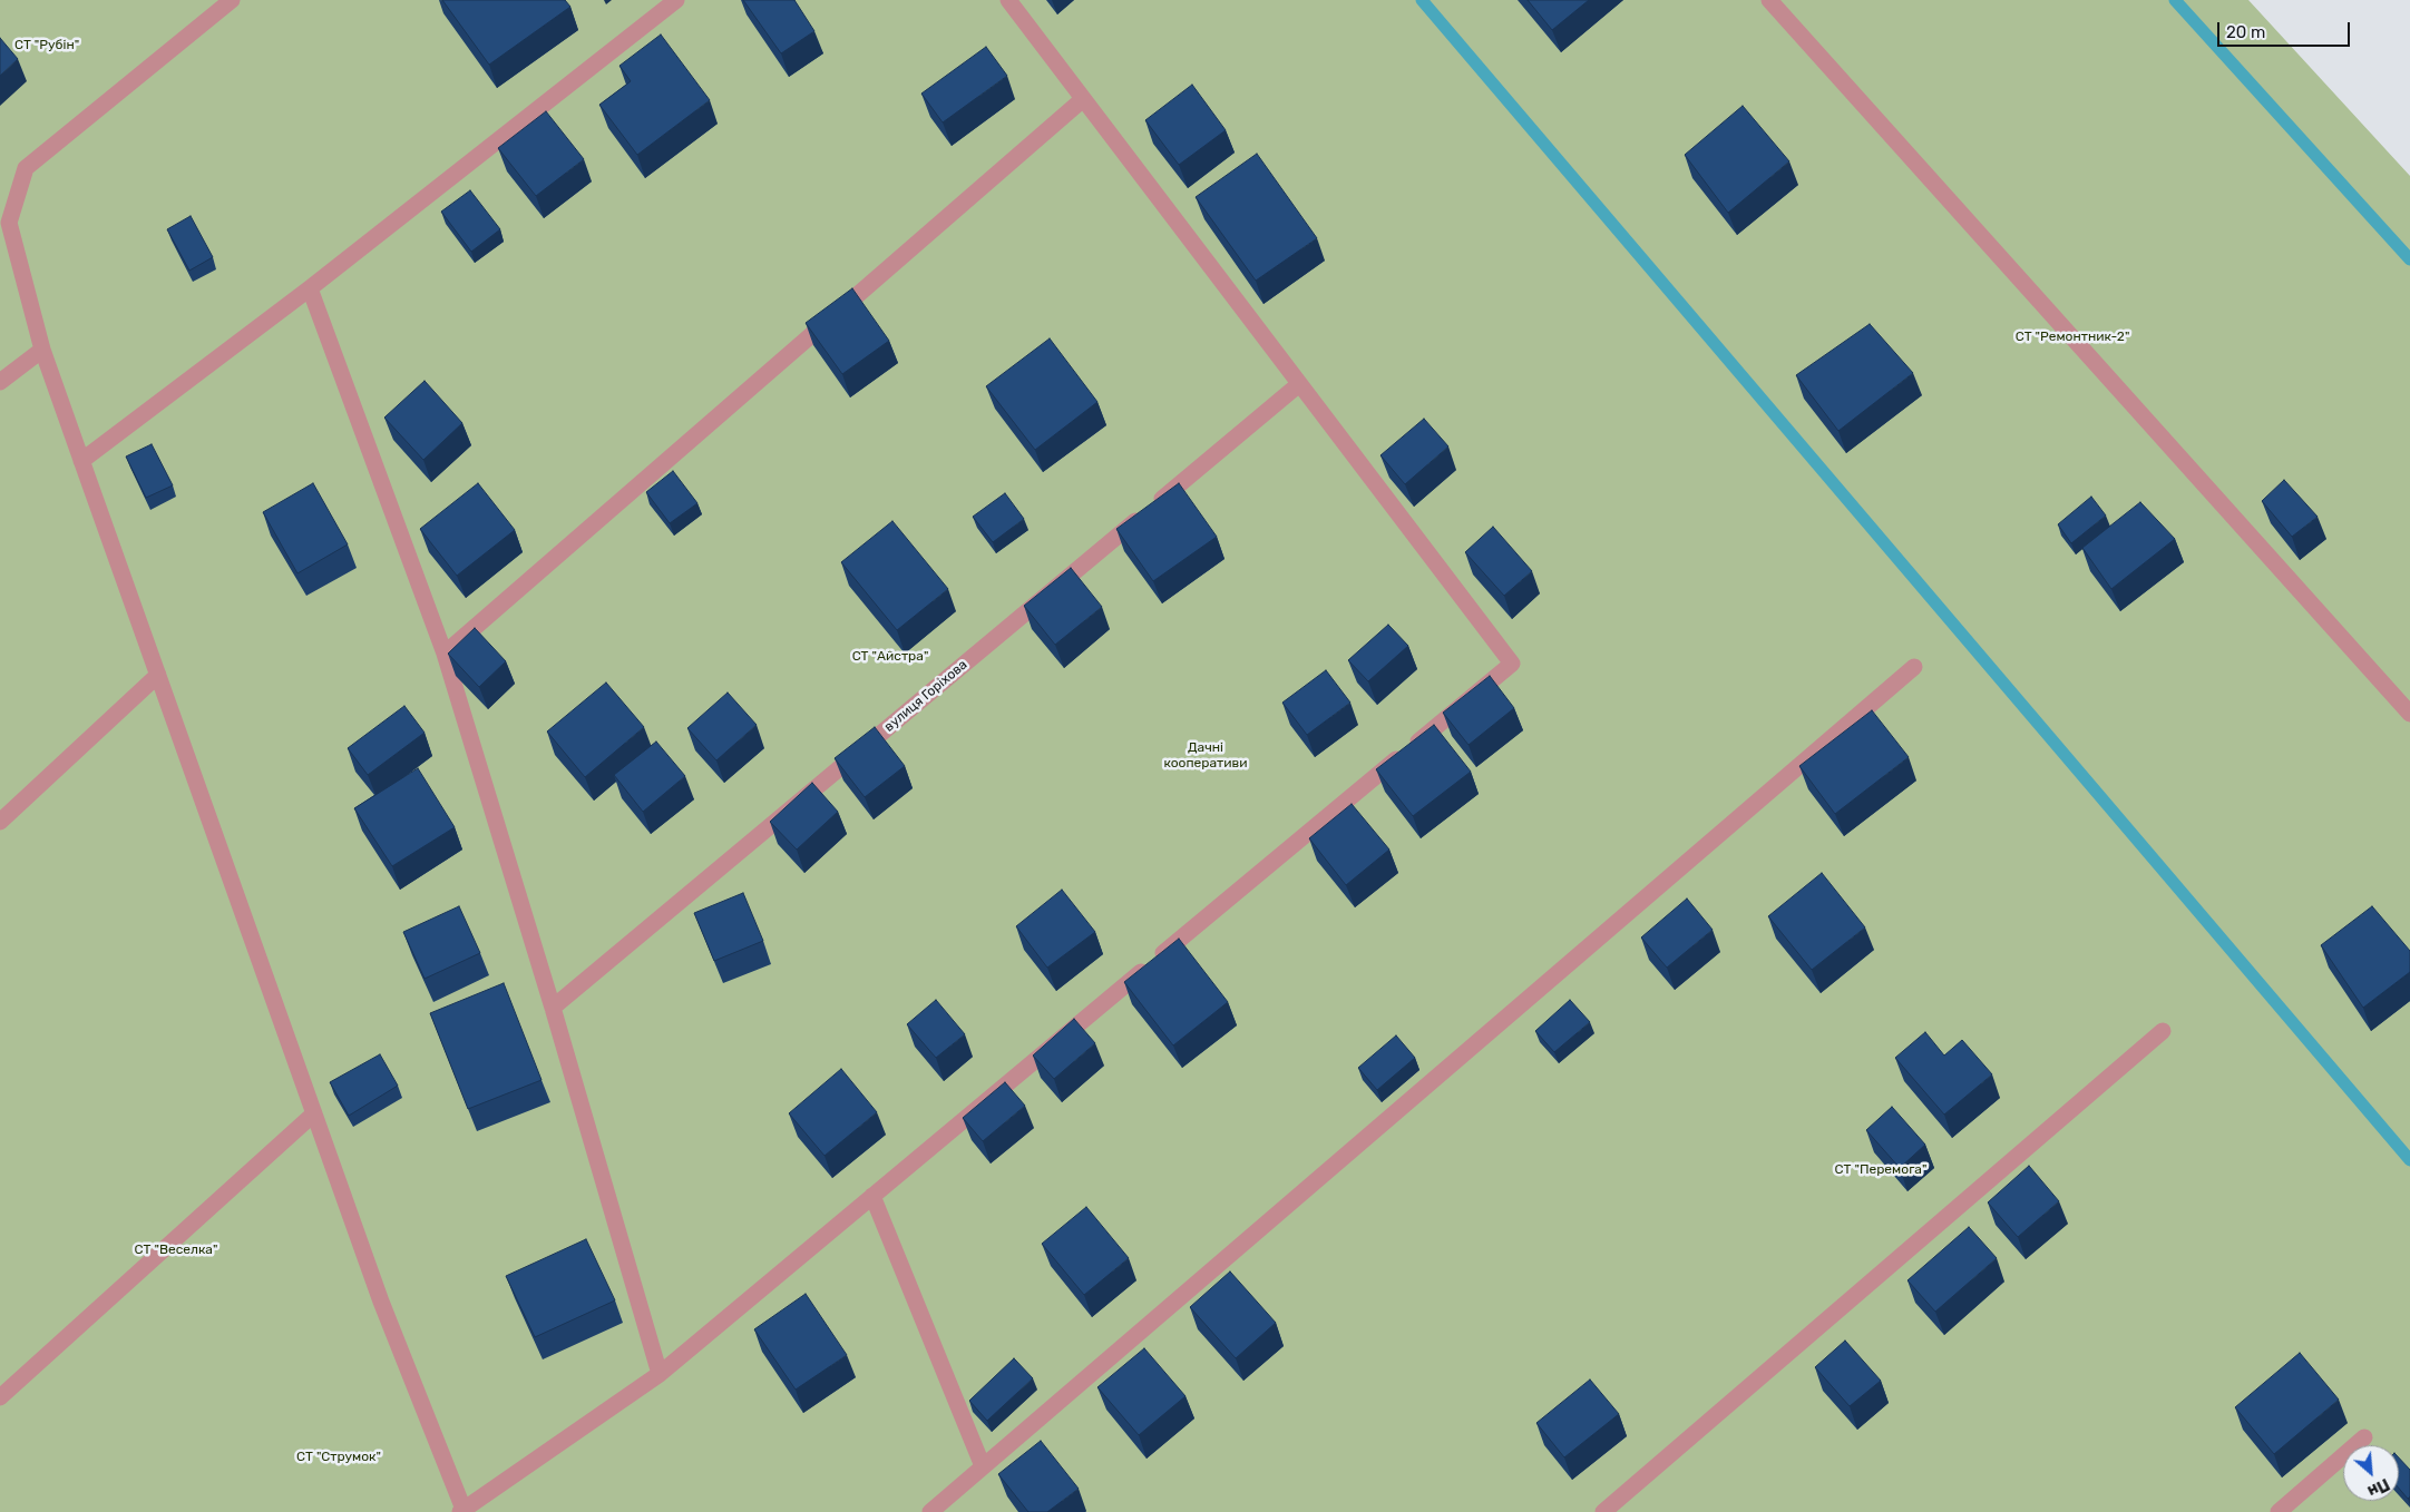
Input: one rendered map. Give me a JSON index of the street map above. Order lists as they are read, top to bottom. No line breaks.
{"streets":{"street":["вулиця Горіхова"]},"parks":["СТ \"Рубін\"","СТ \"Ремонтник-2\"","СТ \"Айстра\"","Дачні кооперативи","СТ \"Перемога\"","СТ \"Веселка\"","СТ \"Струмок\""],"scale_bar":"20 m","north":"bottom right"}
